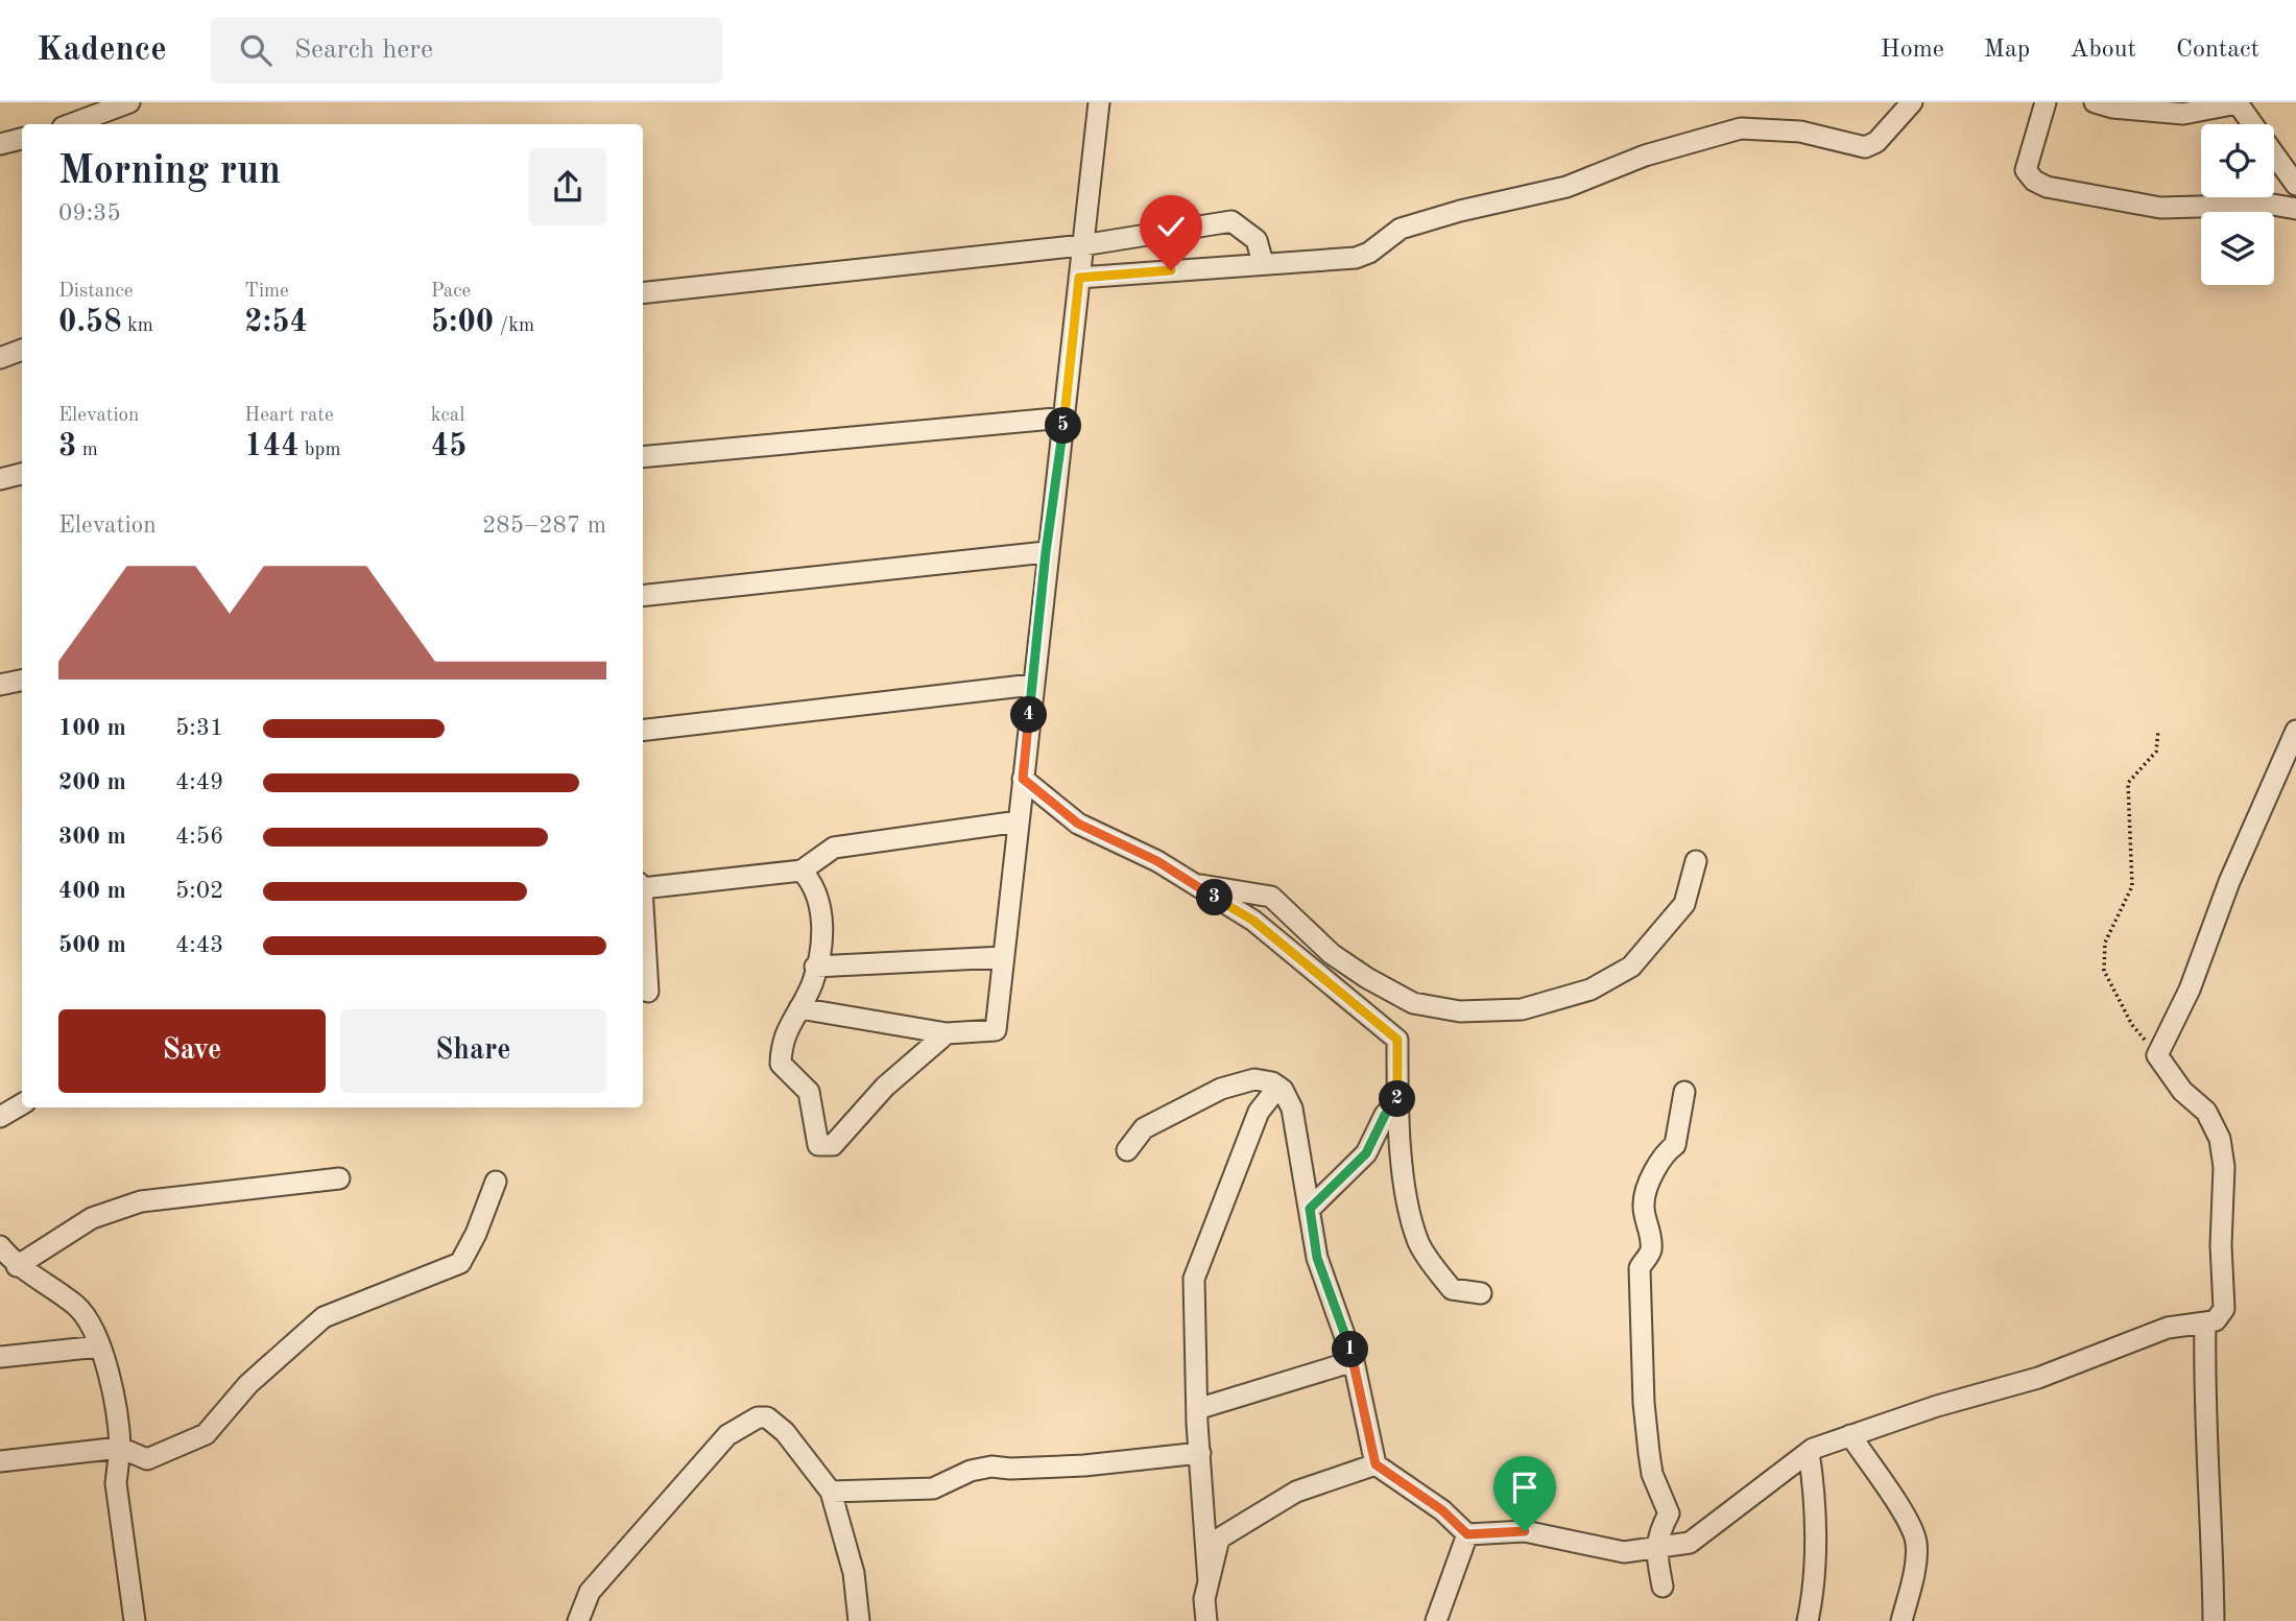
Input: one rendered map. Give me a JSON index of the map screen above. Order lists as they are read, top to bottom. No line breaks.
{"page":{"header":"Kadence","search":"Search here","nav":["Home","Map","About","Contact"],"heading":["Morning run","09:35"],"stats":[["Distance","0.58 km"],["Time","2:54"],["Pace","5:00 /km"],["Elevation","3 m"],["Heart rate","144 bpm"],["kcal","45"]],"pins":["5","4","3","2","1"],"chart":["Elevation","285–287 m"],"list":[{"name":"100 m","note":"5:31"},{"name":"200 m","note":"4:49"},{"name":"300 m","note":"4:56"},{"name":"400 m","note":"5:02"},{"name":"500 m","note":"4:43"}],"buttons":["Save","Share"]}}
